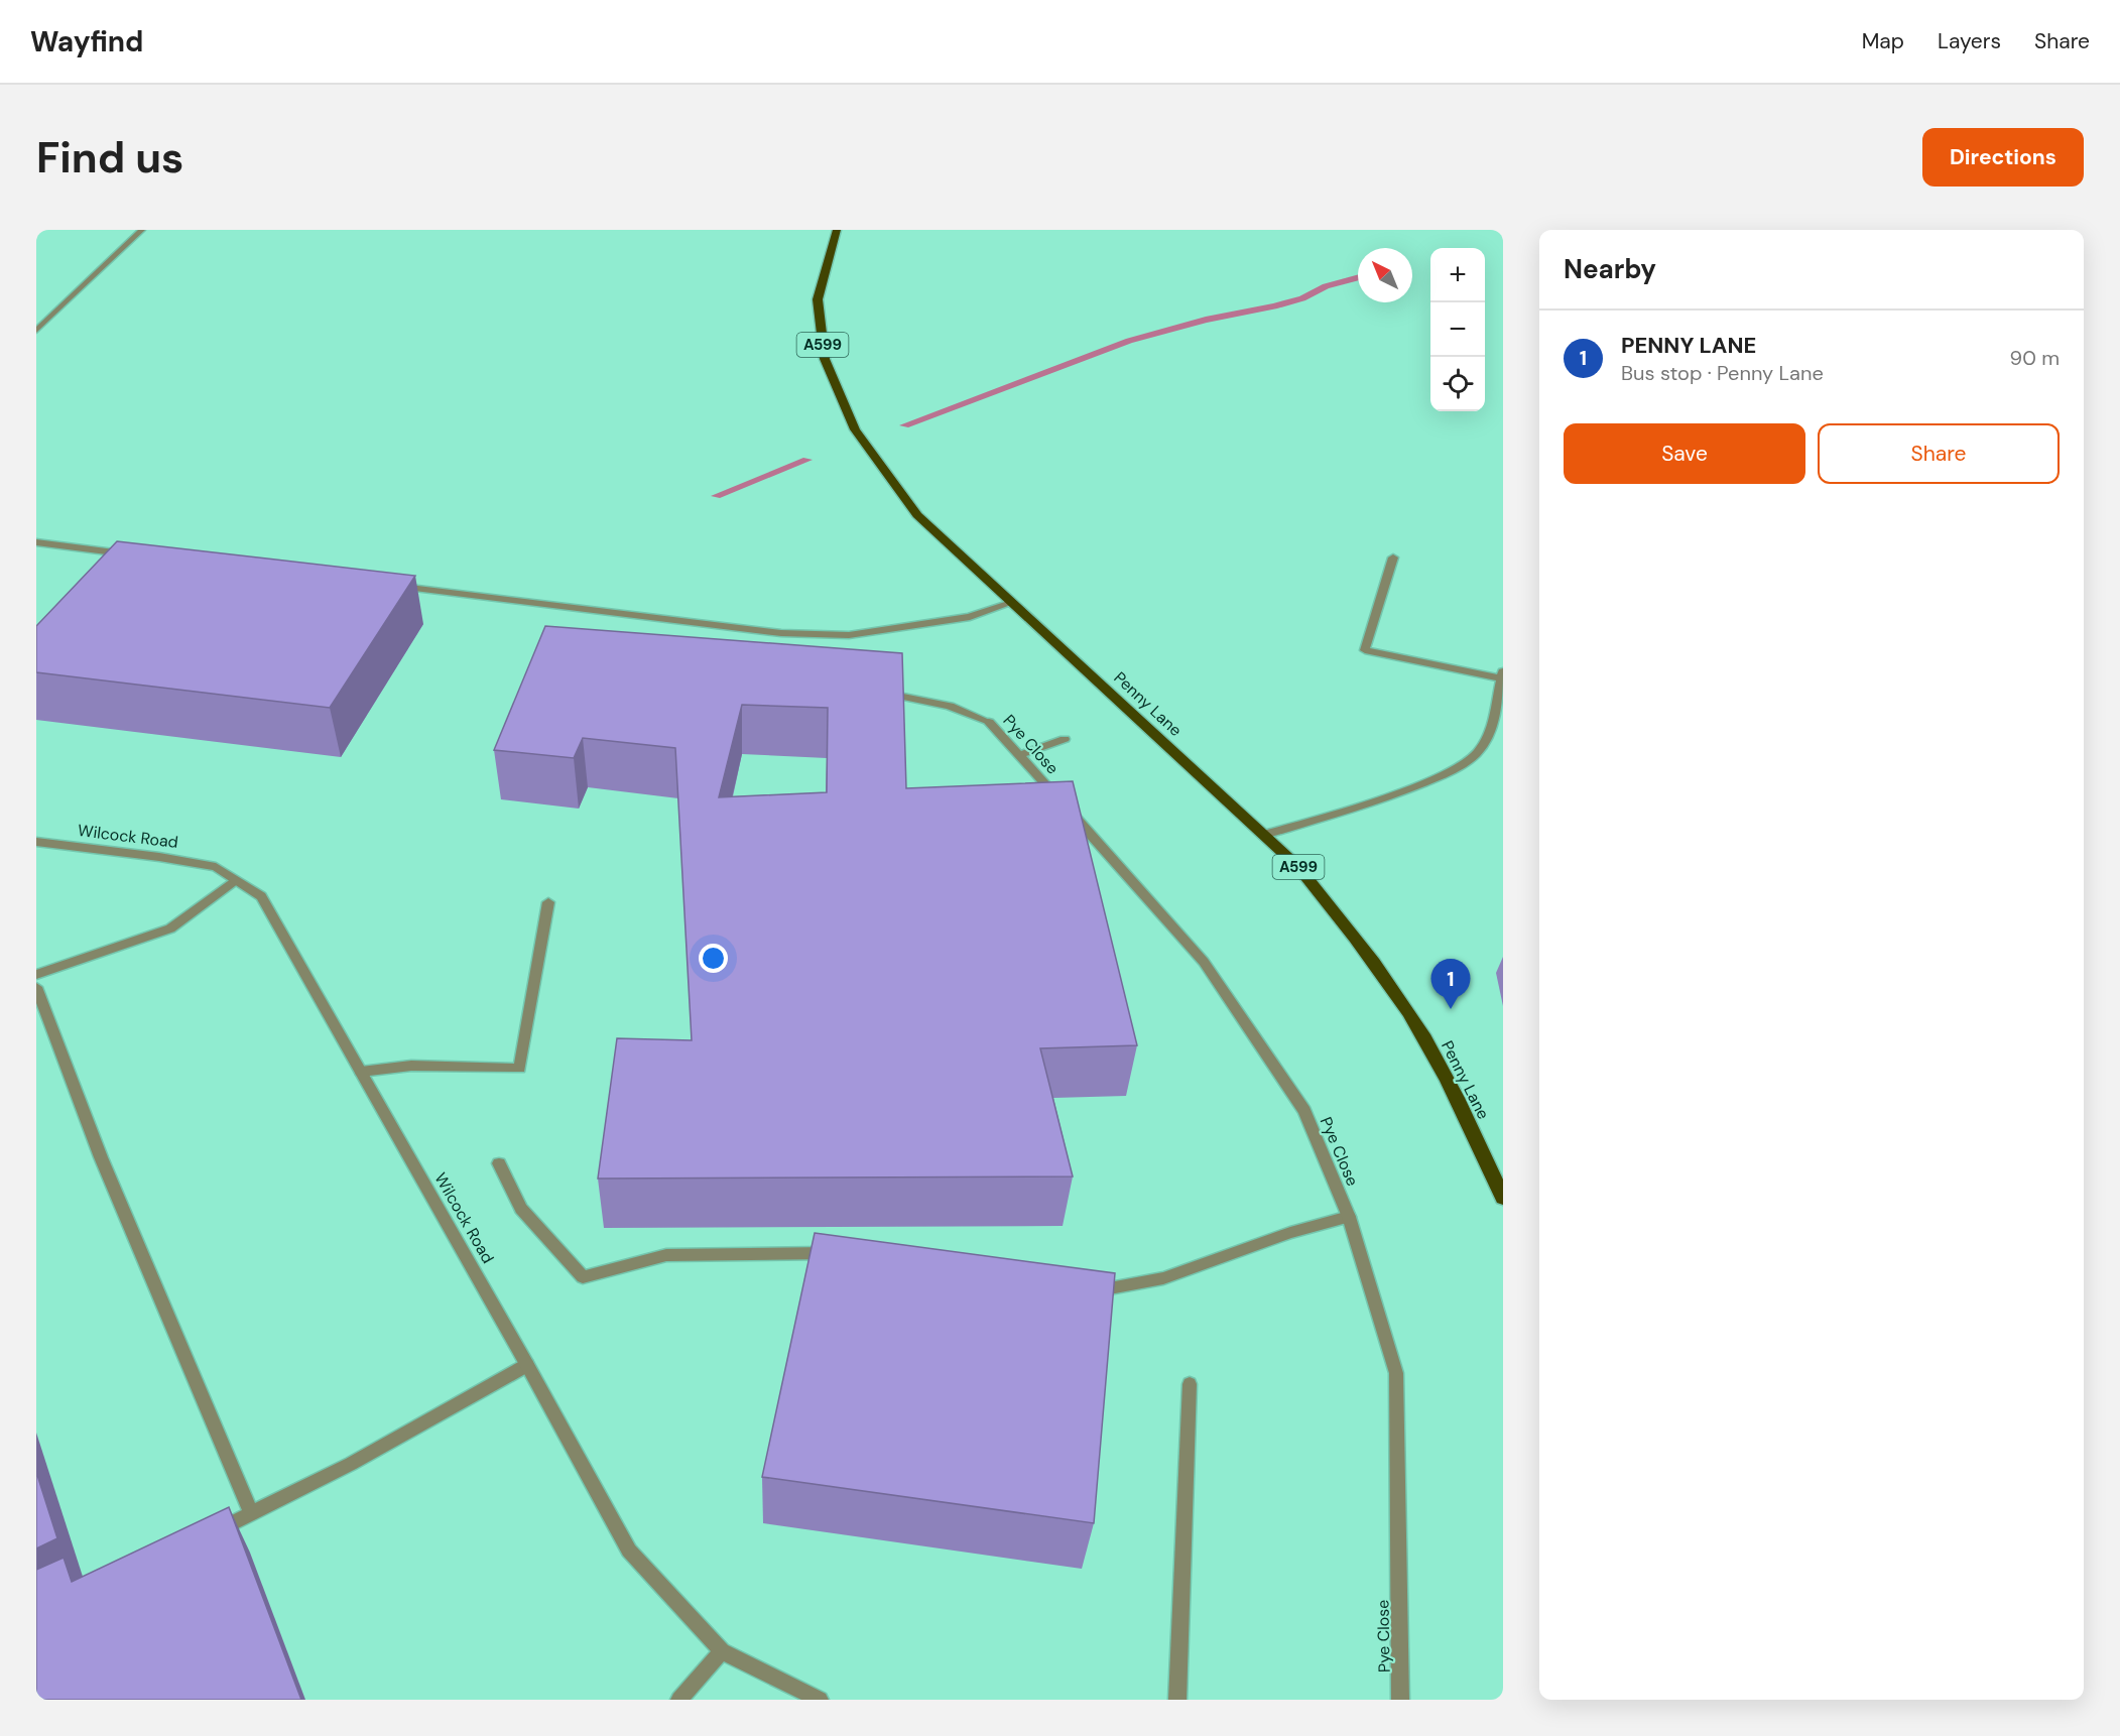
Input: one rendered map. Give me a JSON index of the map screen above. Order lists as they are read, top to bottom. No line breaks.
{"streets":{"main road":["A599","Penny Lane"],"street":["Pye Close","Wilcock Road"]},"north":"top left","page":{"header":"Wayfind","nav":["Map","Layers","Share"],"buttons":["Directions",["Save","Share"]],"title":"Find us","heading":"Nearby","map_buttons":["+","−"],"list":[{"mark":"1","name":"PENNY LANE","note":"Bus stop · Penny Lane","value":"90 m"}],"pins":"1"}}
